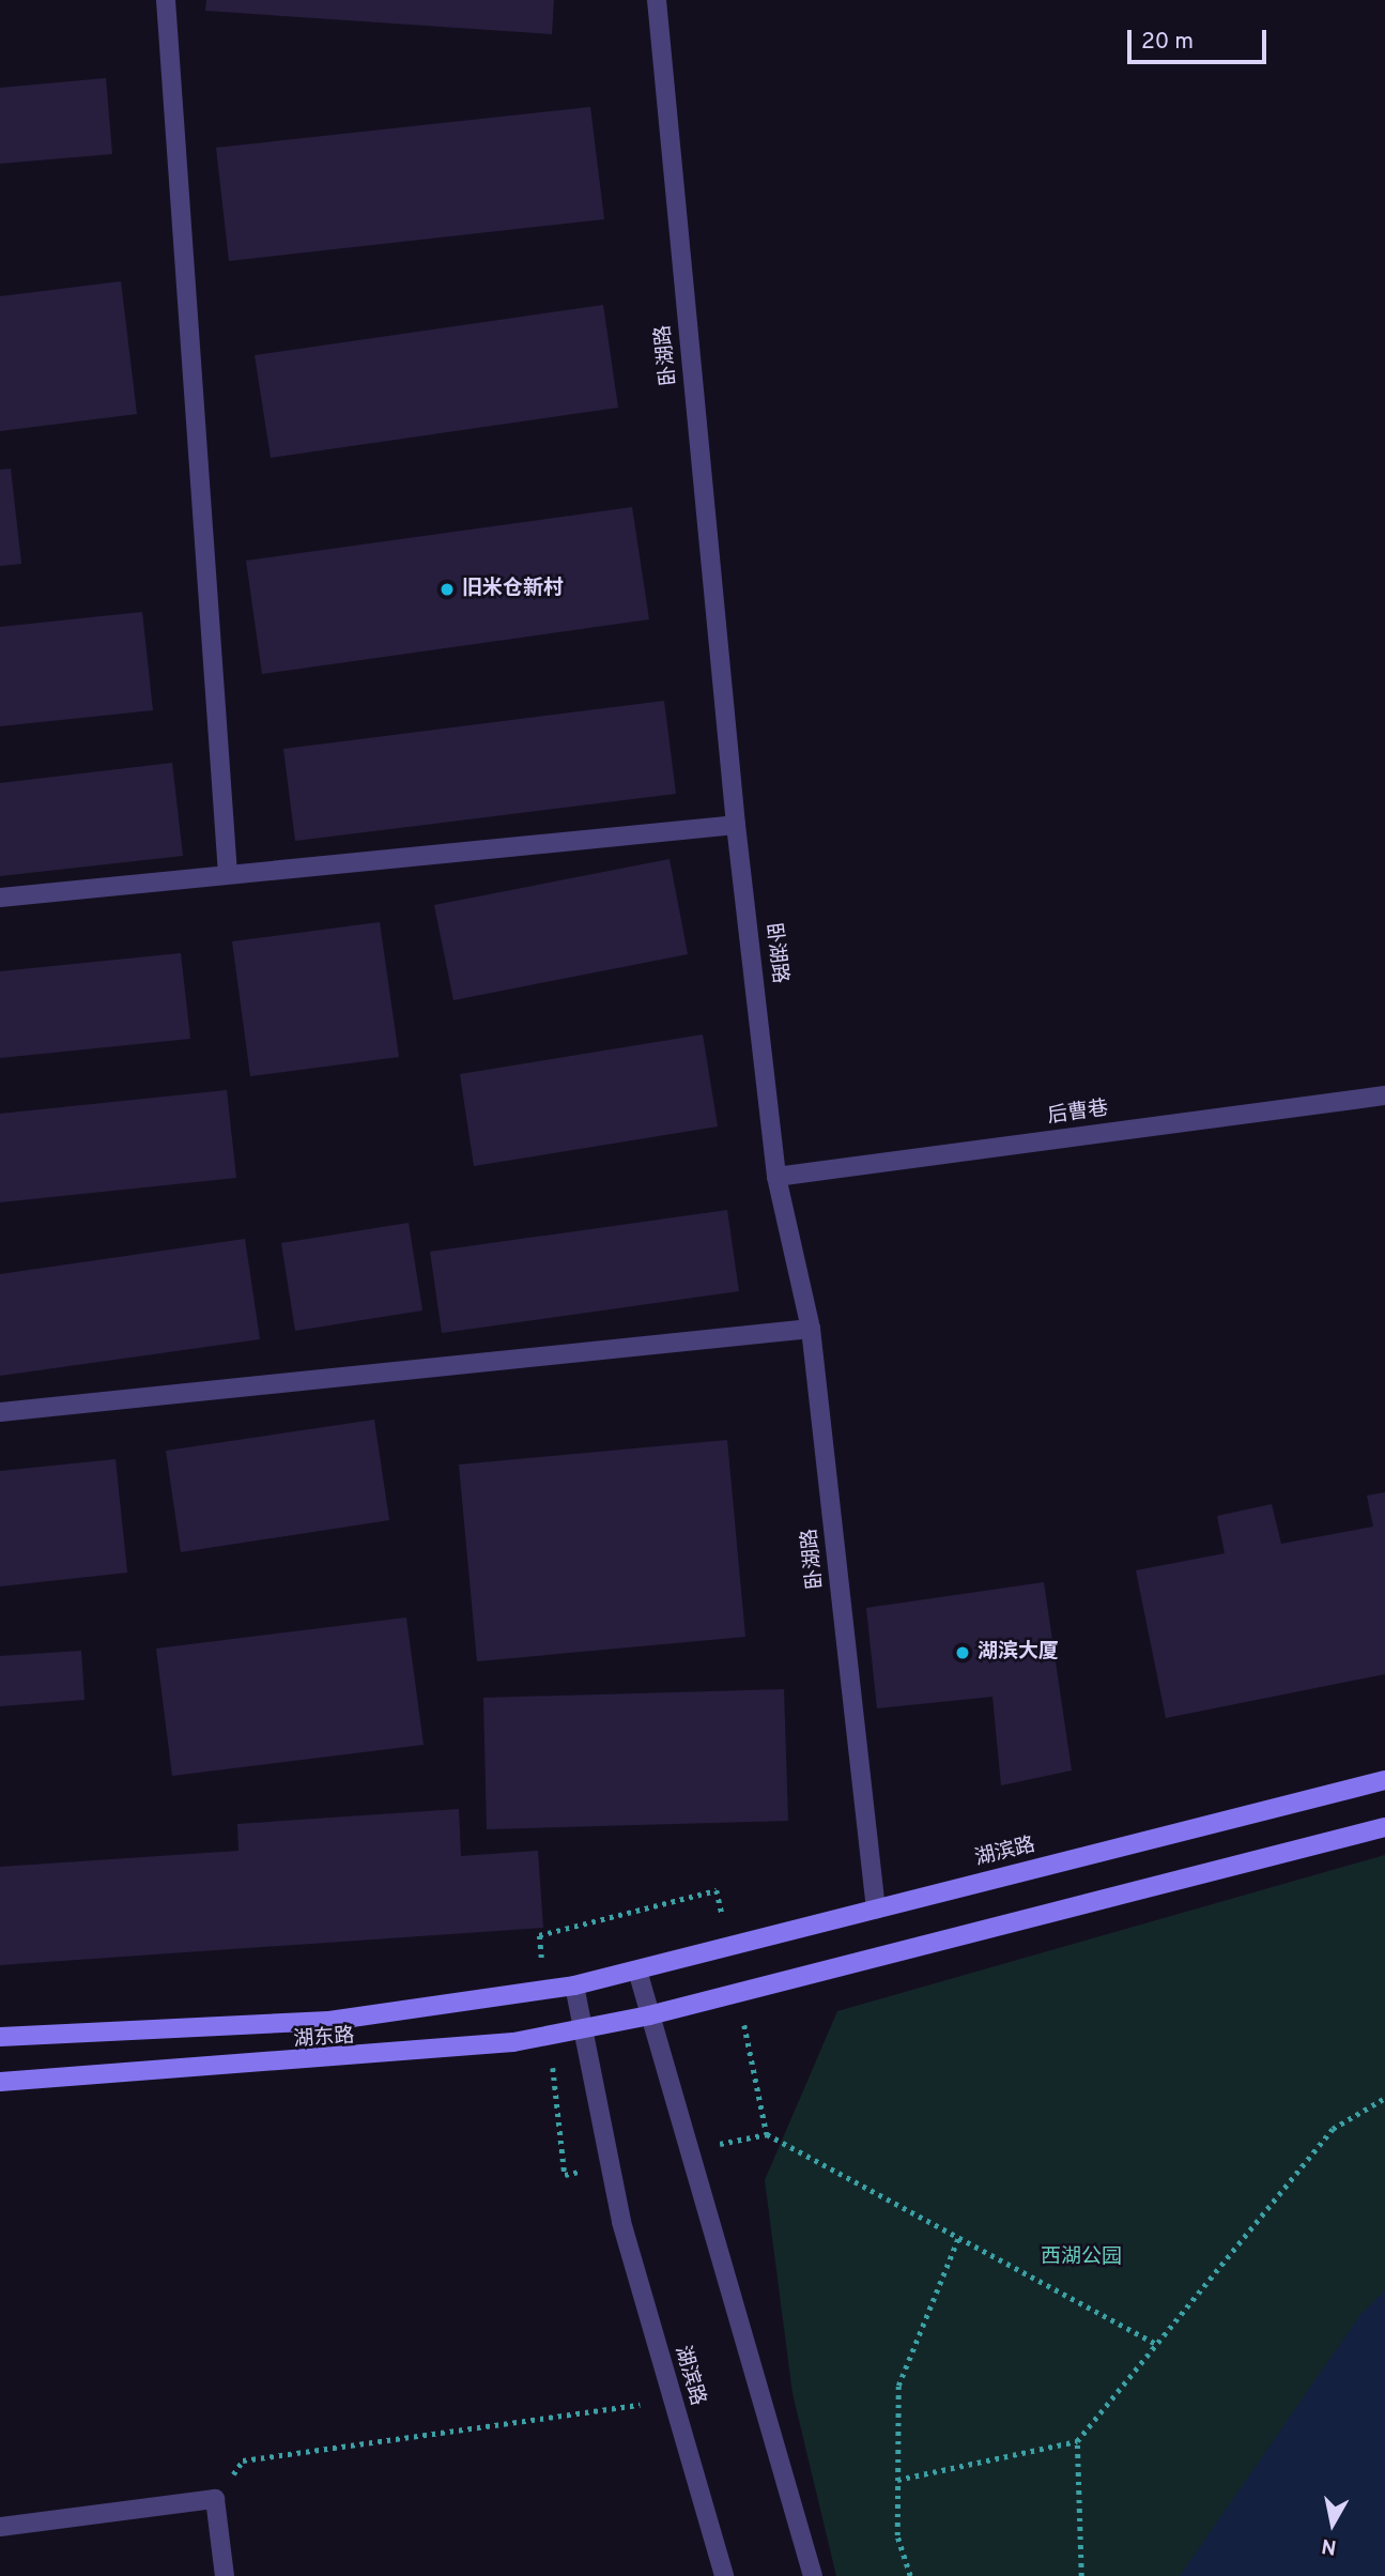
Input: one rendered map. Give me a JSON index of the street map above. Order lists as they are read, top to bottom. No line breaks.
{"streets":{"main road":["湖滨路","湖东路"],"street":["卧湖路","后曹巷"]},"crossings":[["卧湖路","后曹巷"],["卧湖路","湖滨路"],["湖滨路","湖东路"]],"parks":["西湖公园"],"places":["旧米仓新村","湖滨大厦"],"scale_bar":"20 m","north":"bottom"}
